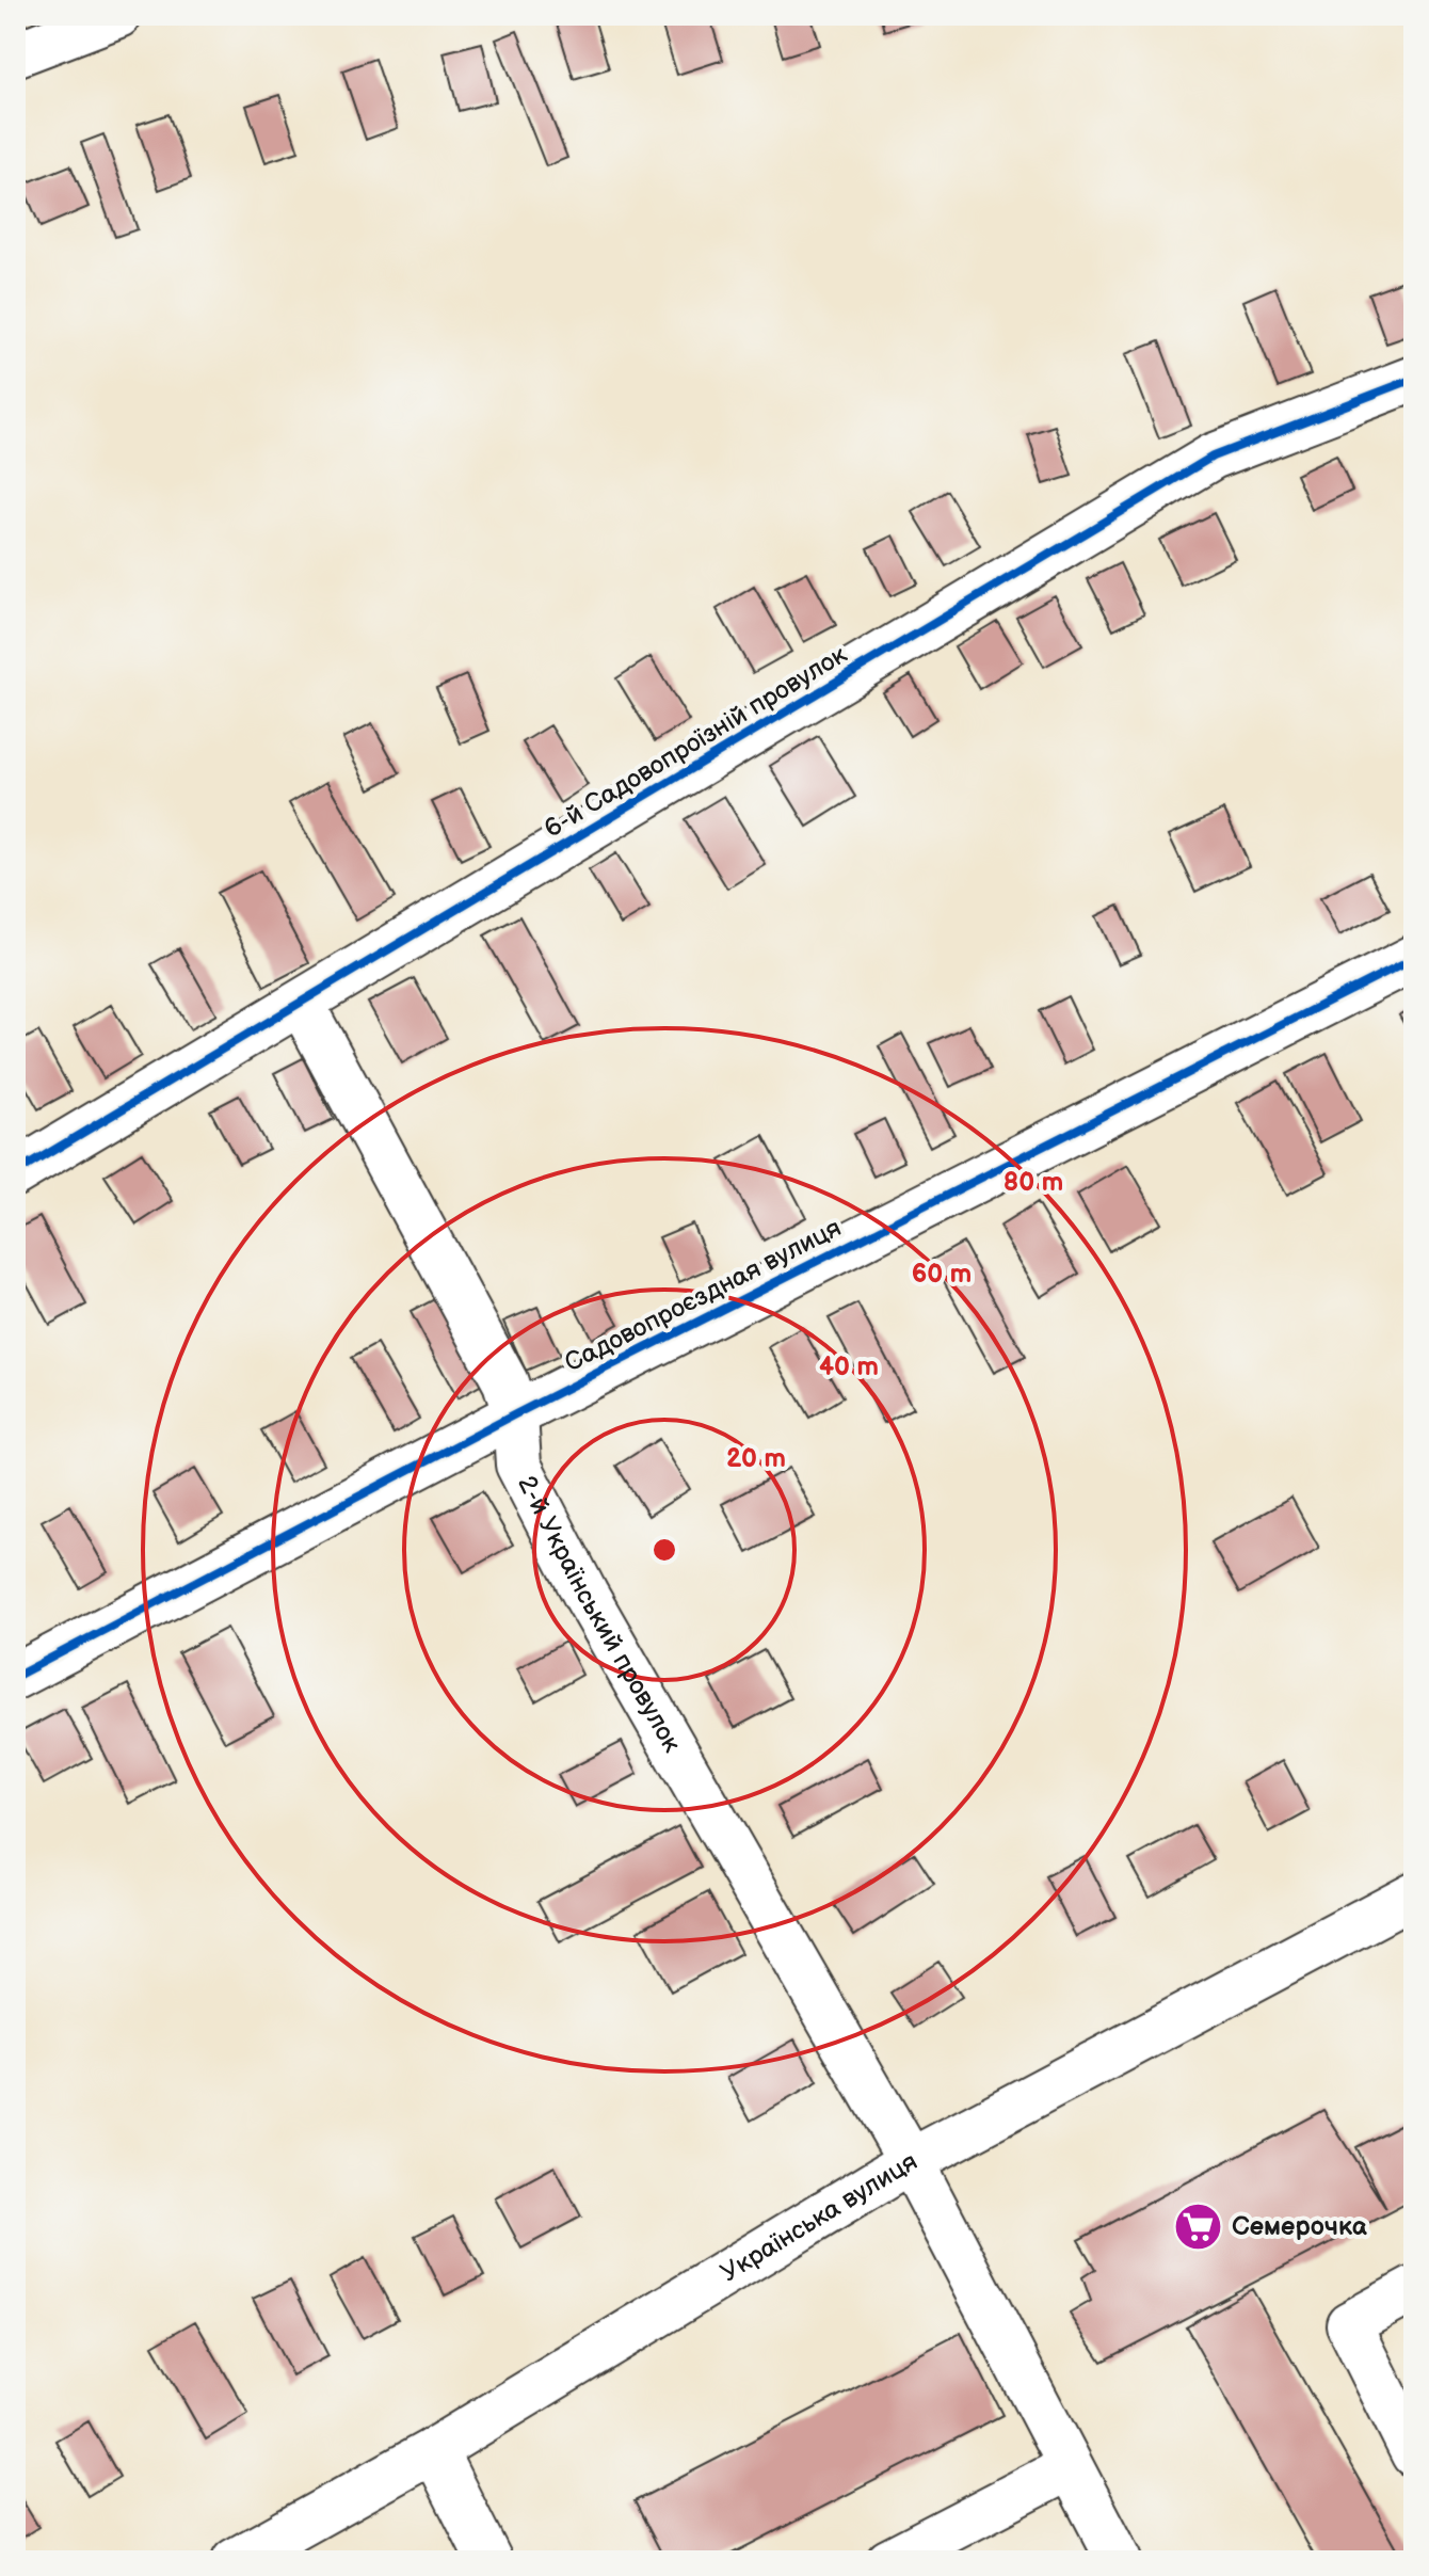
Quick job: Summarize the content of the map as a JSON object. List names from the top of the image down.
{
  "streets": {
    "street": [
      "6-й Садовопроїзній провулок",
      "Садовопроєздная вулиця",
      "2-й Український провулок",
      "Українська вулиця"
    ]
  },
  "crossings": [
    ["6-й Садовопроїзній провулок", "2-й Український провулок"],
    ["Садовопроєздная вулиця", "2-й Український провулок"],
    ["2-й Український провулок", "Українська вулиця"]
  ],
  "places": {
    "supermarket": ["Семерочка"]
  },
  "rings": [
    "80 m",
    "60 m",
    "40 m",
    "20 m"
  ]
}
